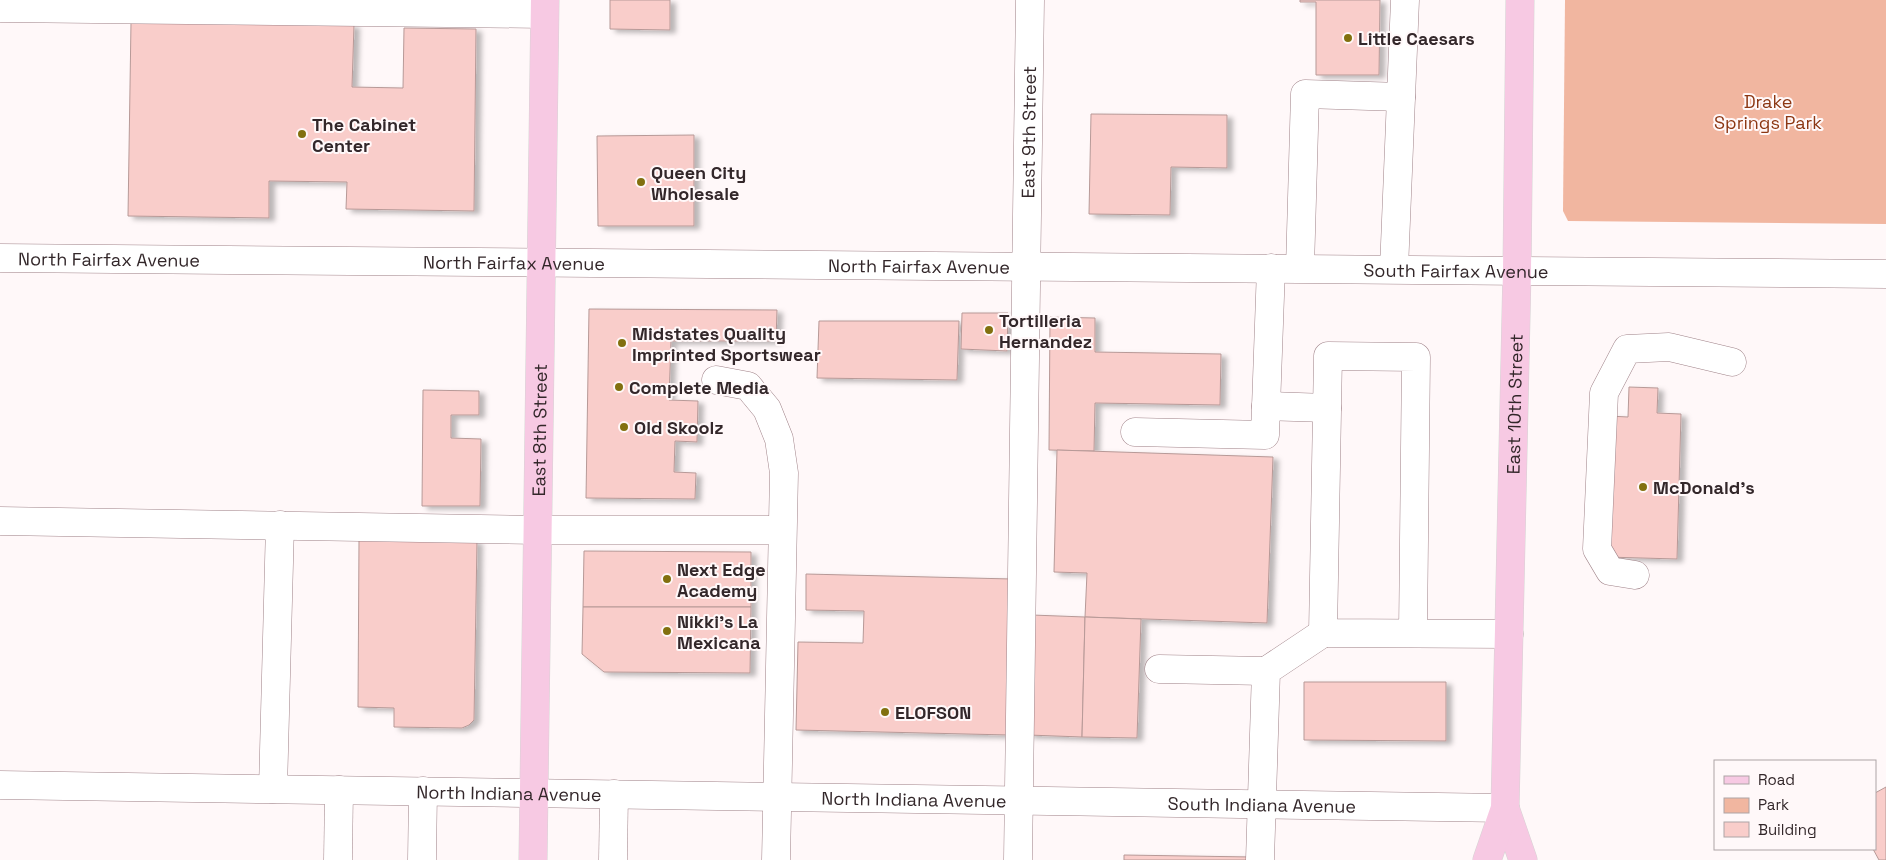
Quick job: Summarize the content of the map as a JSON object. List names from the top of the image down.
{
  "streets": {
    "main road": ["East 10th Street", "East 8th Street"],
    "street": [
      "East 9th Street",
      "North Fairfax Avenue",
      "South Fairfax Avenue",
      "North Indiana Avenue",
      "South Indiana Avenue"
    ]
  },
  "crossings": [
    ["East 9th Street", "North Fairfax Avenue"],
    ["East 9th Street", "South Fairfax Avenue"],
    ["East 9th Street", "North Indiana Avenue"],
    ["East 9th Street", "South Indiana Avenue"],
    ["North Fairfax Avenue", "South Fairfax Avenue"],
    ["North Fairfax Avenue", "East 8th Street"],
    ["South Fairfax Avenue", "East 10th Street"],
    ["East 10th Street", "South Indiana Avenue"],
    ["East 8th Street", "North Indiana Avenue"],
    ["North Indiana Avenue", "South Indiana Avenue"]
  ],
  "parks": ["Drake Springs Park"],
  "places": [
    "Little Caesars",
    "The Cabinet Center",
    "Queen City Wholesale",
    "Tortilleria Hernandez",
    "Midstates Quality Imprinted Sportswear",
    "Complete Media",
    "Old Skoolz",
    "McDonald's",
    "Next Edge Academy",
    "Nikki's La Mexicana",
    "ELOFSON"
  ],
  "legend": ["Road", "Park", "Building"]
}
